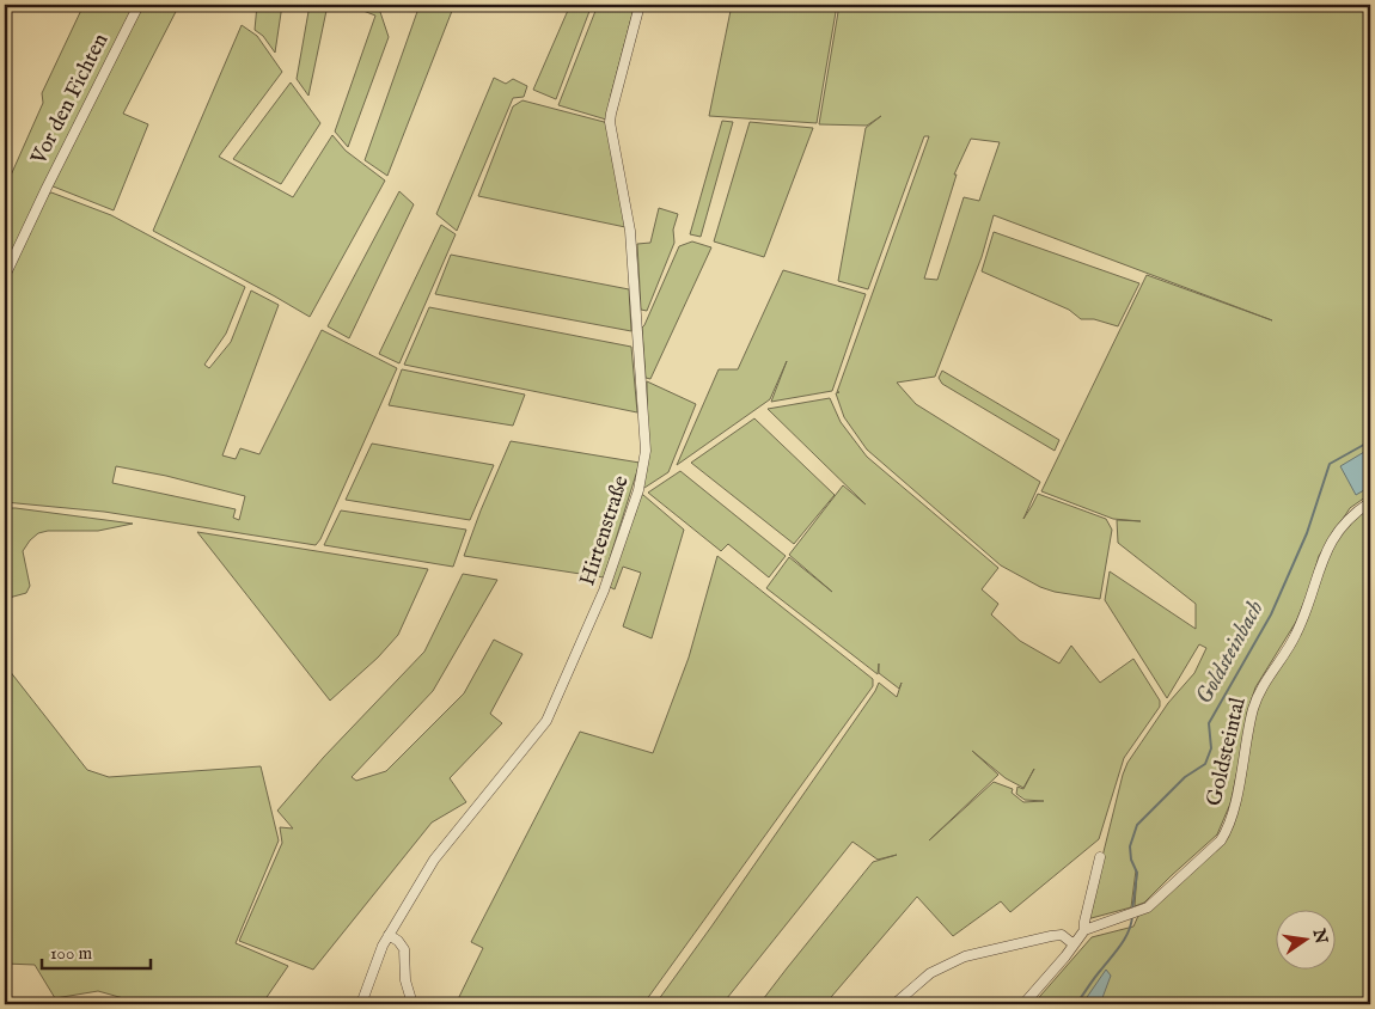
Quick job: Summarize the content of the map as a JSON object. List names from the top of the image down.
{
  "streets": {
    "street": ["Vor den Fichten", "Hirtenstraße", "Goldsteintal"]
  },
  "water": ["Goldsteinbach"],
  "scale_bar": "100 m",
  "north": "right"
}
